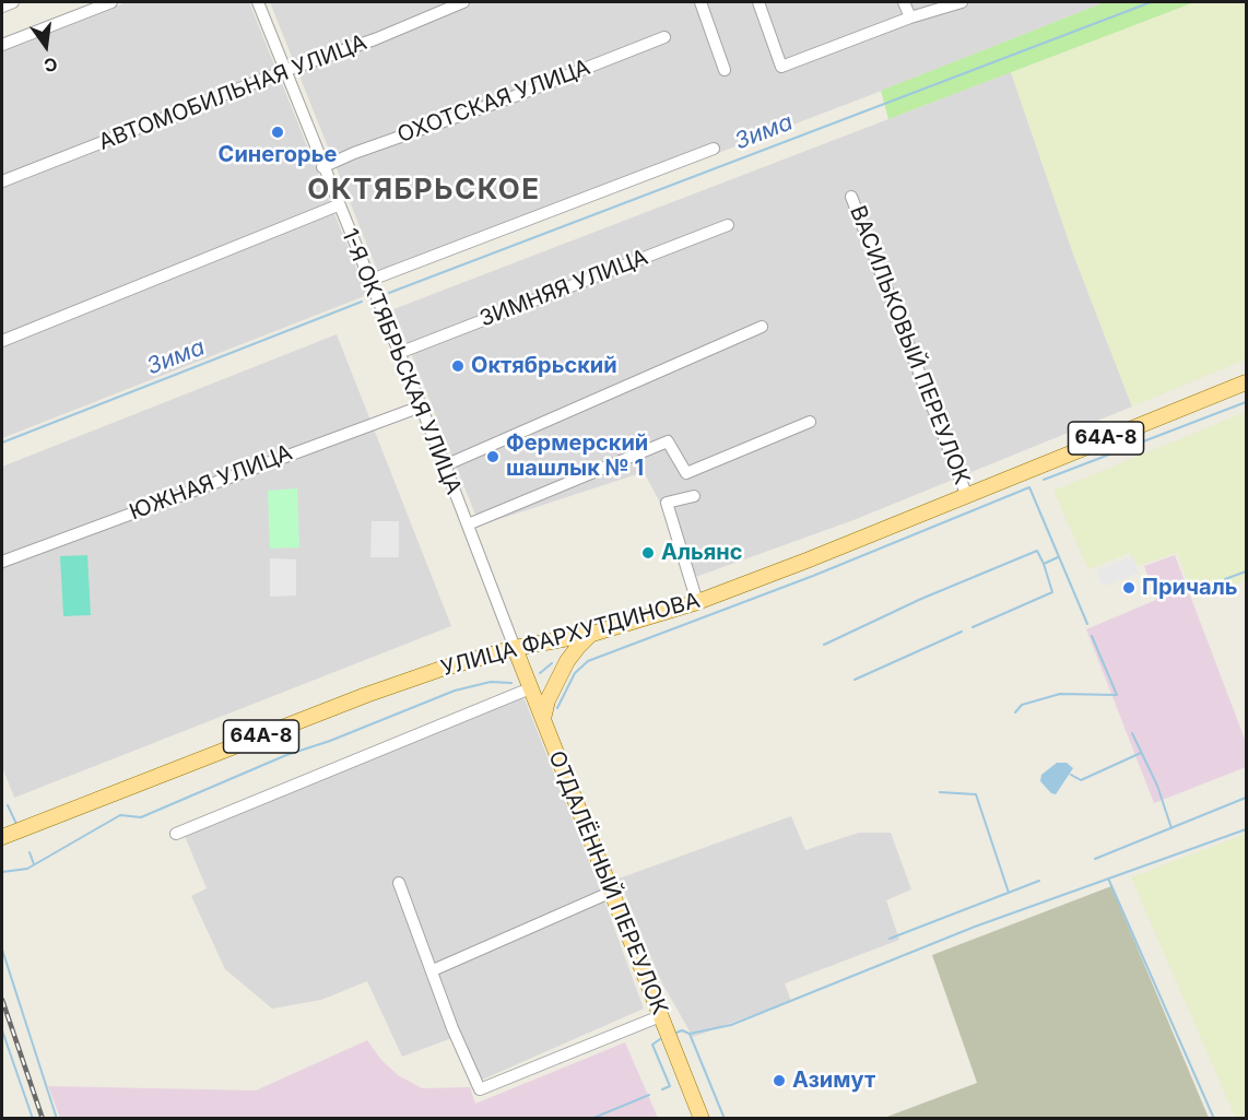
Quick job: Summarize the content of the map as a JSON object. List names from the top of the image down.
{
  "streets": {
    "main road": ["64А-8", "УЛИЦА ФАРХУТДИНОВА", "ОТДАЛЁННЫЙ ПЕРЕУЛОК"],
    "street": [
      "АВТОМОБИЛЬНАЯ УЛИЦА",
      "ОХОТСКАЯ УЛИЦА",
      "ЗИМНЯЯ УЛИЦА",
      "ВАСИЛЬКОВЫЙ ПЕРЕУЛОК",
      "1-Я ОКТЯБРЬСКАЯ УЛИЦА",
      "ЮЖНАЯ УЛИЦА"
    ]
  },
  "crossings": [
    ["АВТОМОБИЛЬНАЯ УЛИЦА", "1-Я ОКТЯБРЬСКАЯ УЛИЦА"],
    ["ОХОТСКАЯ УЛИЦА", "1-Я ОКТЯБРЬСКАЯ УЛИЦА"],
    ["ЗИМНЯЯ УЛИЦА", "1-Я ОКТЯБРЬСКАЯ УЛИЦА"],
    ["ВАСИЛЬКОВЫЙ ПЕРЕУЛОК", "УЛИЦА ФАРХУТДИНОВА"],
    ["1-Я ОКТЯБРЬСКАЯ УЛИЦА", "ЮЖНАЯ УЛИЦА"],
    ["1-Я ОКТЯБРЬСКАЯ УЛИЦА", "УЛИЦА ФАРХУТДИНОВА"],
    ["1-Я ОКТЯБРЬСКАЯ УЛИЦА", "ОТДАЛЁННЫЙ ПЕРЕУЛОК"],
    ["УЛИЦА ФАРХУТДИНОВА", "ОТДАЛЁННЫЙ ПЕРЕУЛОК"]
  ],
  "districts": ["ОКТЯБРЬСКОЕ"],
  "water": ["Зима"],
  "places": [
    "Синегорье",
    "Октябрьский",
    "Фермерский шашлык № 1",
    "Альянс",
    "Причаль",
    "Азимут"
  ],
  "north": "bottom"
}
